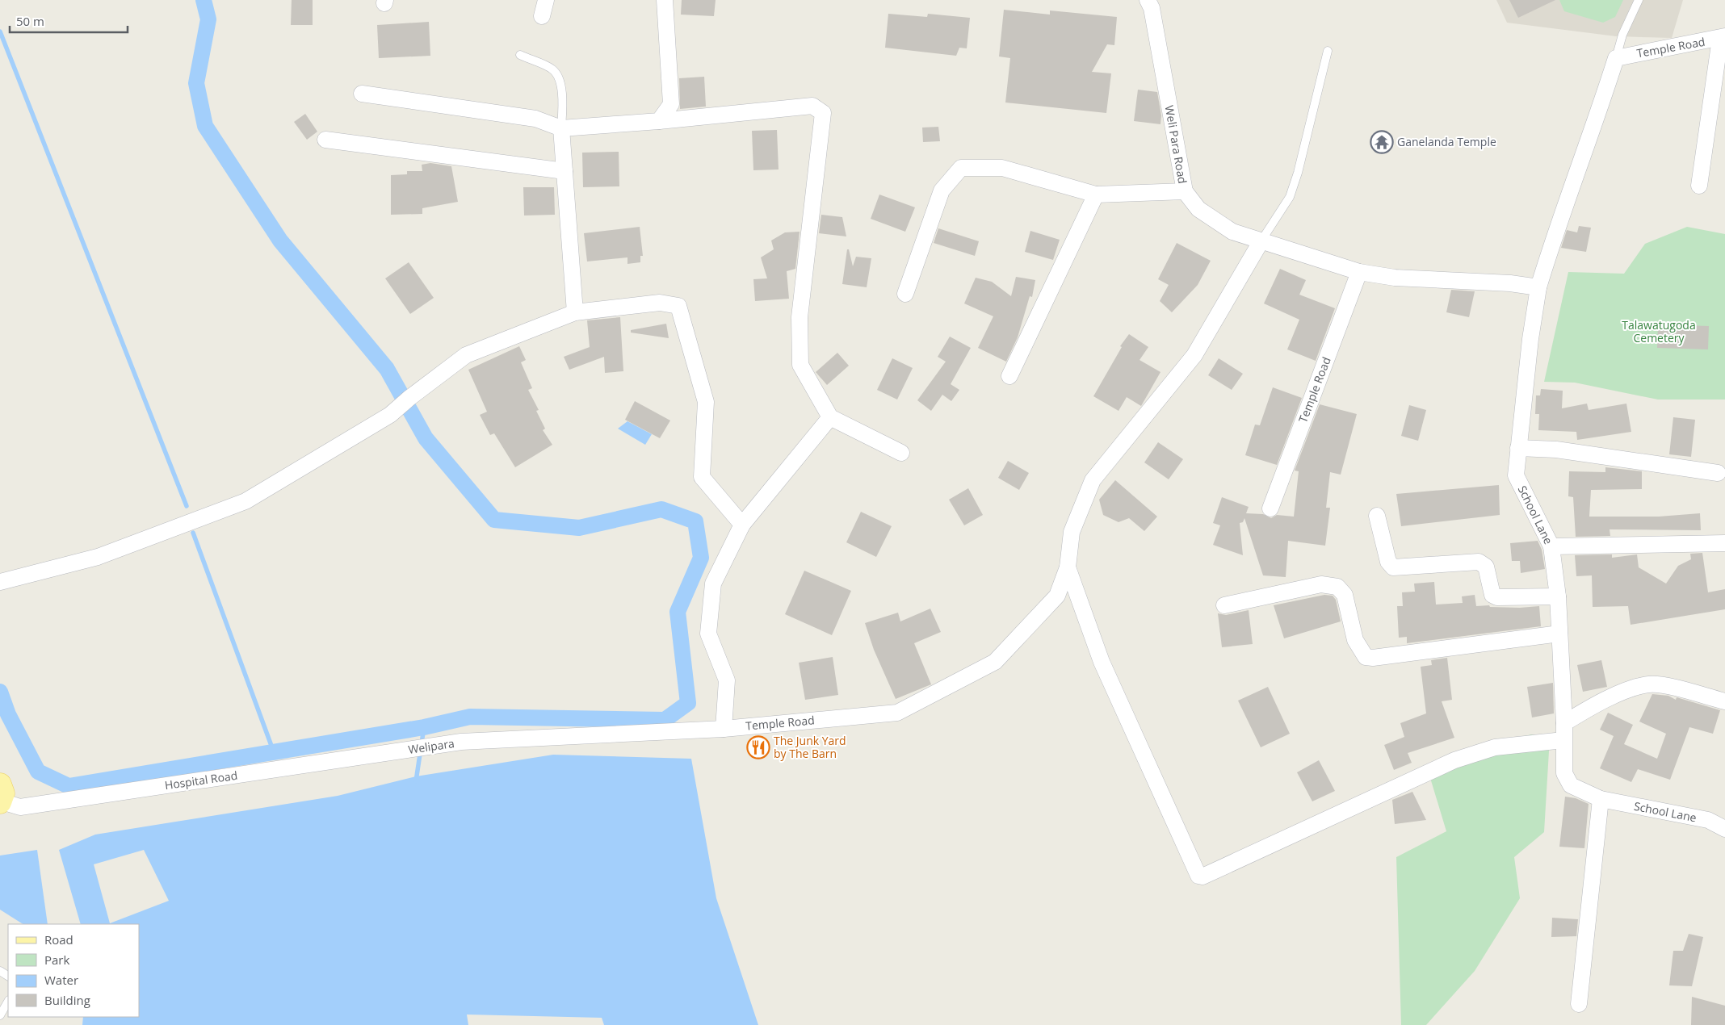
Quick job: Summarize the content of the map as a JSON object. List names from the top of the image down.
{
  "streets": {
    "street": [
      "Temple Road",
      "Weli Para Road",
      "School Lane",
      "Welipara",
      "Hospital Road"
    ]
  },
  "crossings": [
    ["Temple Road", "Weli Para Road"],
    ["Temple Road", "School Lane"],
    ["Temple Road", "Welipara"],
    ["Welipara", "Hospital Road"]
  ],
  "parks": ["Talawatugoda Cemetery"],
  "places": {
    "temple": ["Ganelanda Temple"],
    "restaurant": ["The Junk Yard by The Barn"]
  },
  "legend": [
    "Road",
    "Park",
    "Water",
    "Building"
  ],
  "scale_bar": "50 m"
}
